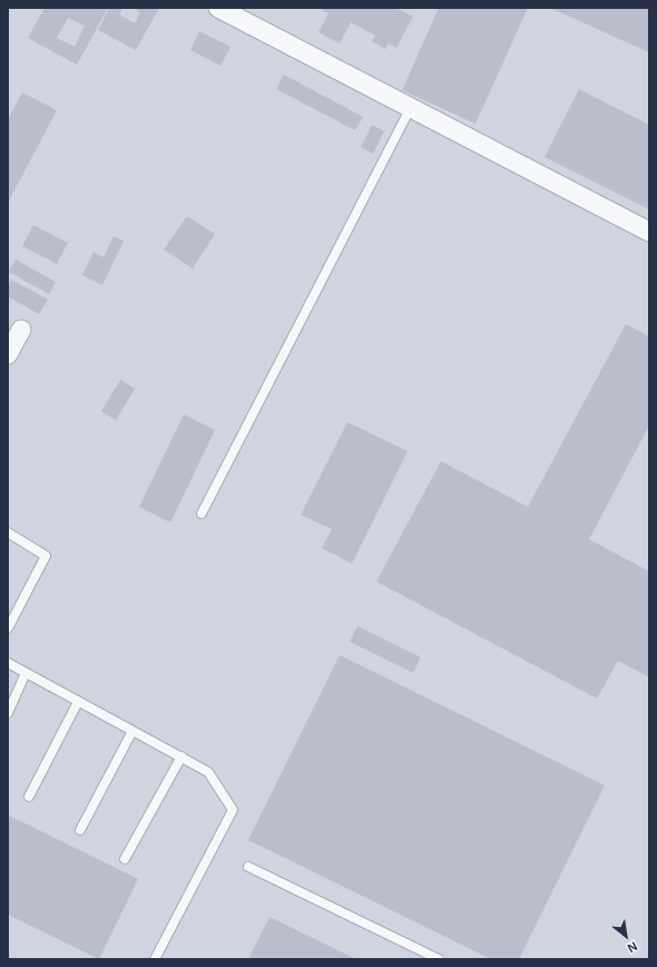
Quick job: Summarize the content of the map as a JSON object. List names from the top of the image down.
{
  "north": "bottom right"
}
